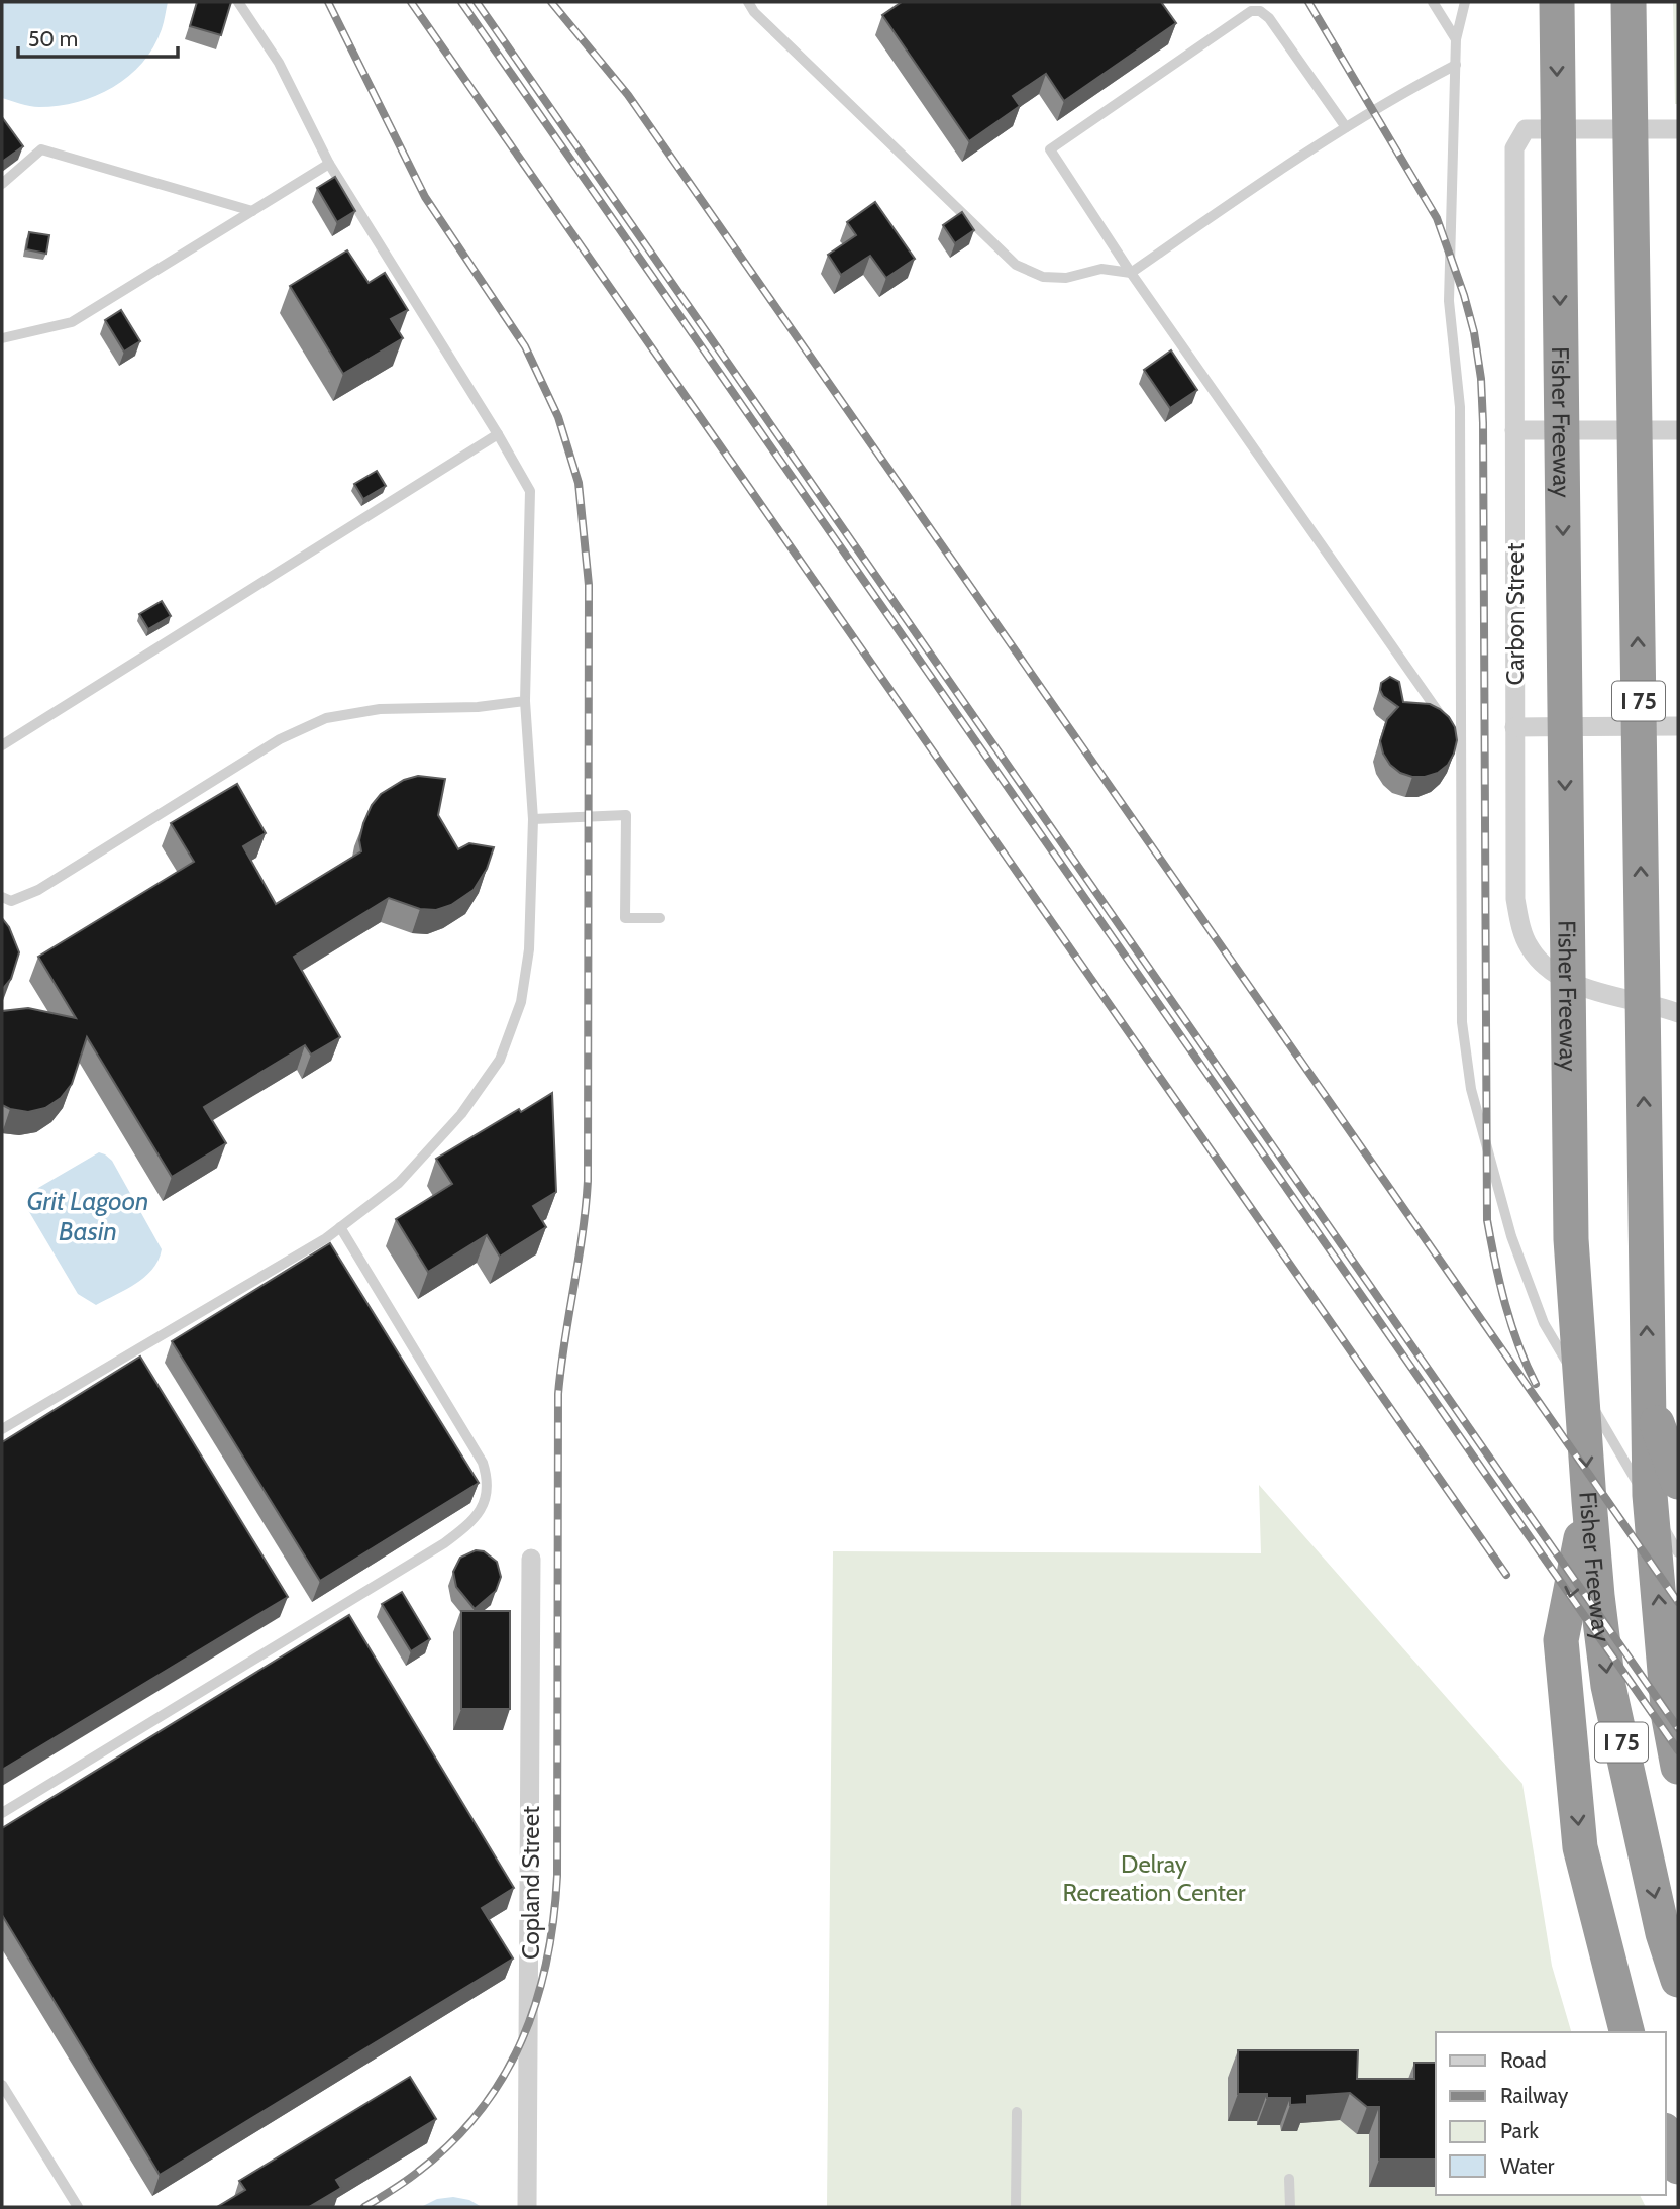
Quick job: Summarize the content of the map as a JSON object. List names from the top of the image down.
{
  "streets": {
    "highway": ["Fisher Freeway", "I 75"],
    "street": ["Carbon Street", "Copland Street"]
  },
  "water": ["Grit Lagoon Basin"],
  "parks": ["Delray Recreation Center"],
  "legend": [
    "Road",
    "Railway",
    "Park",
    "Water"
  ],
  "scale_bar": "50 m"
}
